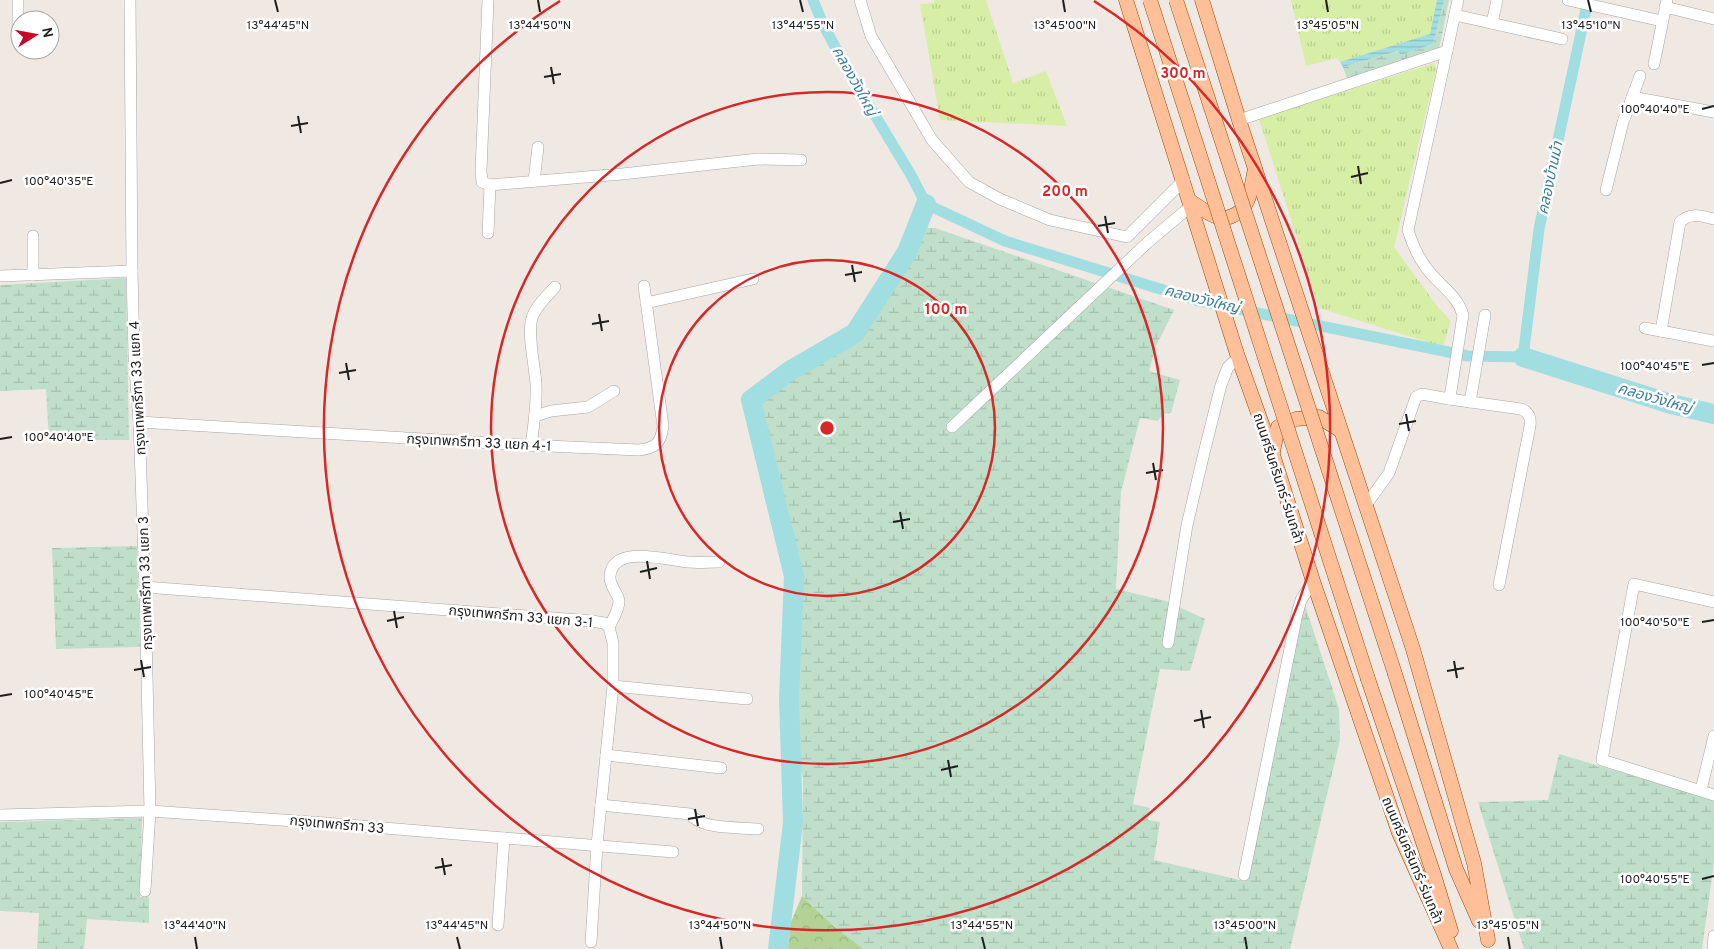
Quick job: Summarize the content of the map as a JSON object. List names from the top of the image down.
{
  "streets": {
    "main road": ["ถนนศรีนครินทร์-ร่มเกล้า"],
    "street": [
      "กรุงเทพกรีฑา 33 แยก 4",
      "กรุงเทพกรีฑา 33 แยก 4-1",
      "กรุงเทพกรีฑา 33 แยก 3",
      "กรุงเทพกรีฑา 33 แยก 3-1",
      "กรุงเทพกรีฑา 33"
    ]
  },
  "crossings": [
    ["กรุงเทพกรีฑา 33 แยก 4", "กรุงเทพกรีฑา 33 แยก 4-1"],
    ["กรุงเทพกรีฑา 33 แยก 4", "กรุงเทพกรีฑา 33 แยก 3"],
    ["กรุงเทพกรีฑา 33 แยก 3", "กรุงเทพกรีฑา 33 แยก 3-1"],
    ["กรุงเทพกรีฑา 33 แยก 3", "กรุงเทพกรีฑา 33"],
    ["กรุงเทพกรีฑา 33 แยก 3-1", "กรุงเทพกรีฑา 33"]
  ],
  "water": ["คลองวังใหญ่", "คลองบ้านม้า"],
  "north": "right",
  "coordinates": [
    "13°44'45\"N",
    "13°44'50\"N",
    "13°44'55\"N",
    "13°45'00\"N",
    "13°45'05\"N",
    "13°45'10\"N",
    "100°40'40\"E",
    "100°40'35\"E",
    "100°40'45\"E",
    "100°40'50\"E",
    "100°40'55\"E",
    "13°44'40\"N"
  ],
  "rings": ["300 m", "200 m", "100 m"]
}
